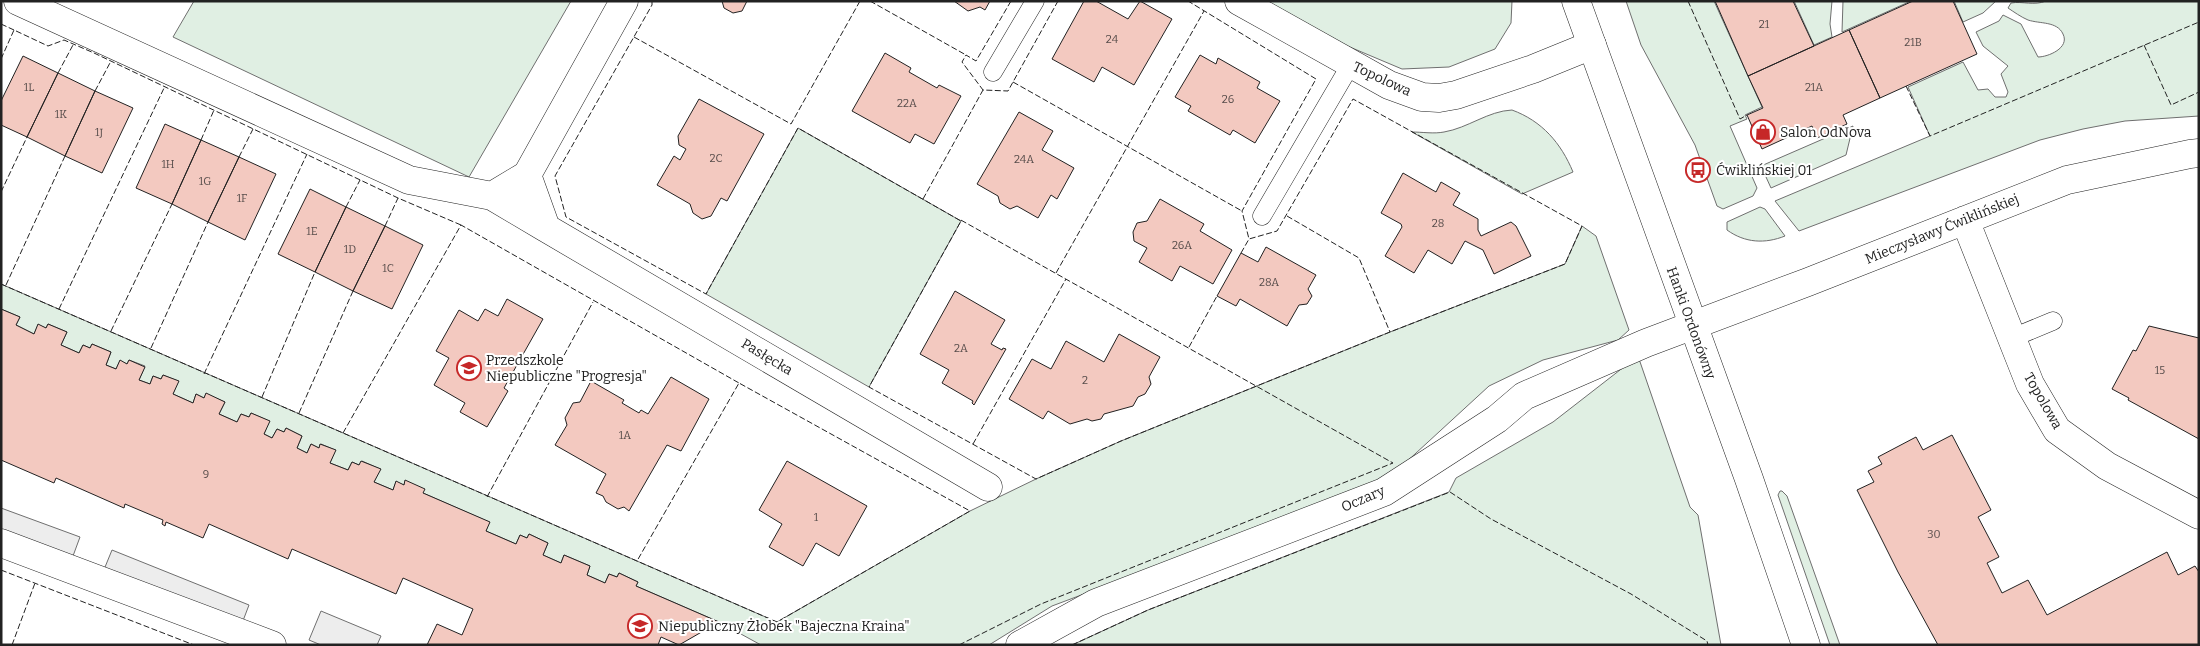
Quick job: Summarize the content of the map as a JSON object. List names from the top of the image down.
{
  "streets": {
    "street": [
      "Topolowa",
      "Mieczysławy Ćwiklińskiej",
      "Hanki Ordonówny",
      "Pasłęcka",
      "Oczary"
    ]
  },
  "crossings": [
    ["Topolowa", "Mieczysławy Ćwiklińskiej"],
    ["Topolowa", "Hanki Ordonówny"],
    ["Mieczysławy Ćwiklińskiej", "Hanki Ordonówny"],
    ["Mieczysławy Ćwiklińskiej", "Oczary"],
    ["Hanki Ordonówny", "Oczary"]
  ],
  "places": {
    "shop": ["Salon OdNova"],
    "bus stop": ["Ćwiklińskiej 01"],
    "school or university": ["Przedszkole Niepubliczne \"Progresja\"", "Niepubliczny Żłobek \"Bajeczna Kraina\""]
  },
  "house_numbers": [
    "21",
    "24",
    "21B",
    "1L",
    "21A",
    "26",
    "22A",
    "1K",
    "1J",
    "2C",
    "24A",
    "1H",
    "1G",
    "1F",
    "28",
    "1E",
    "26A",
    "1D",
    "1C",
    "28A",
    "2A",
    "15",
    "2",
    "1A",
    "9",
    "1",
    "30"
  ]
}
